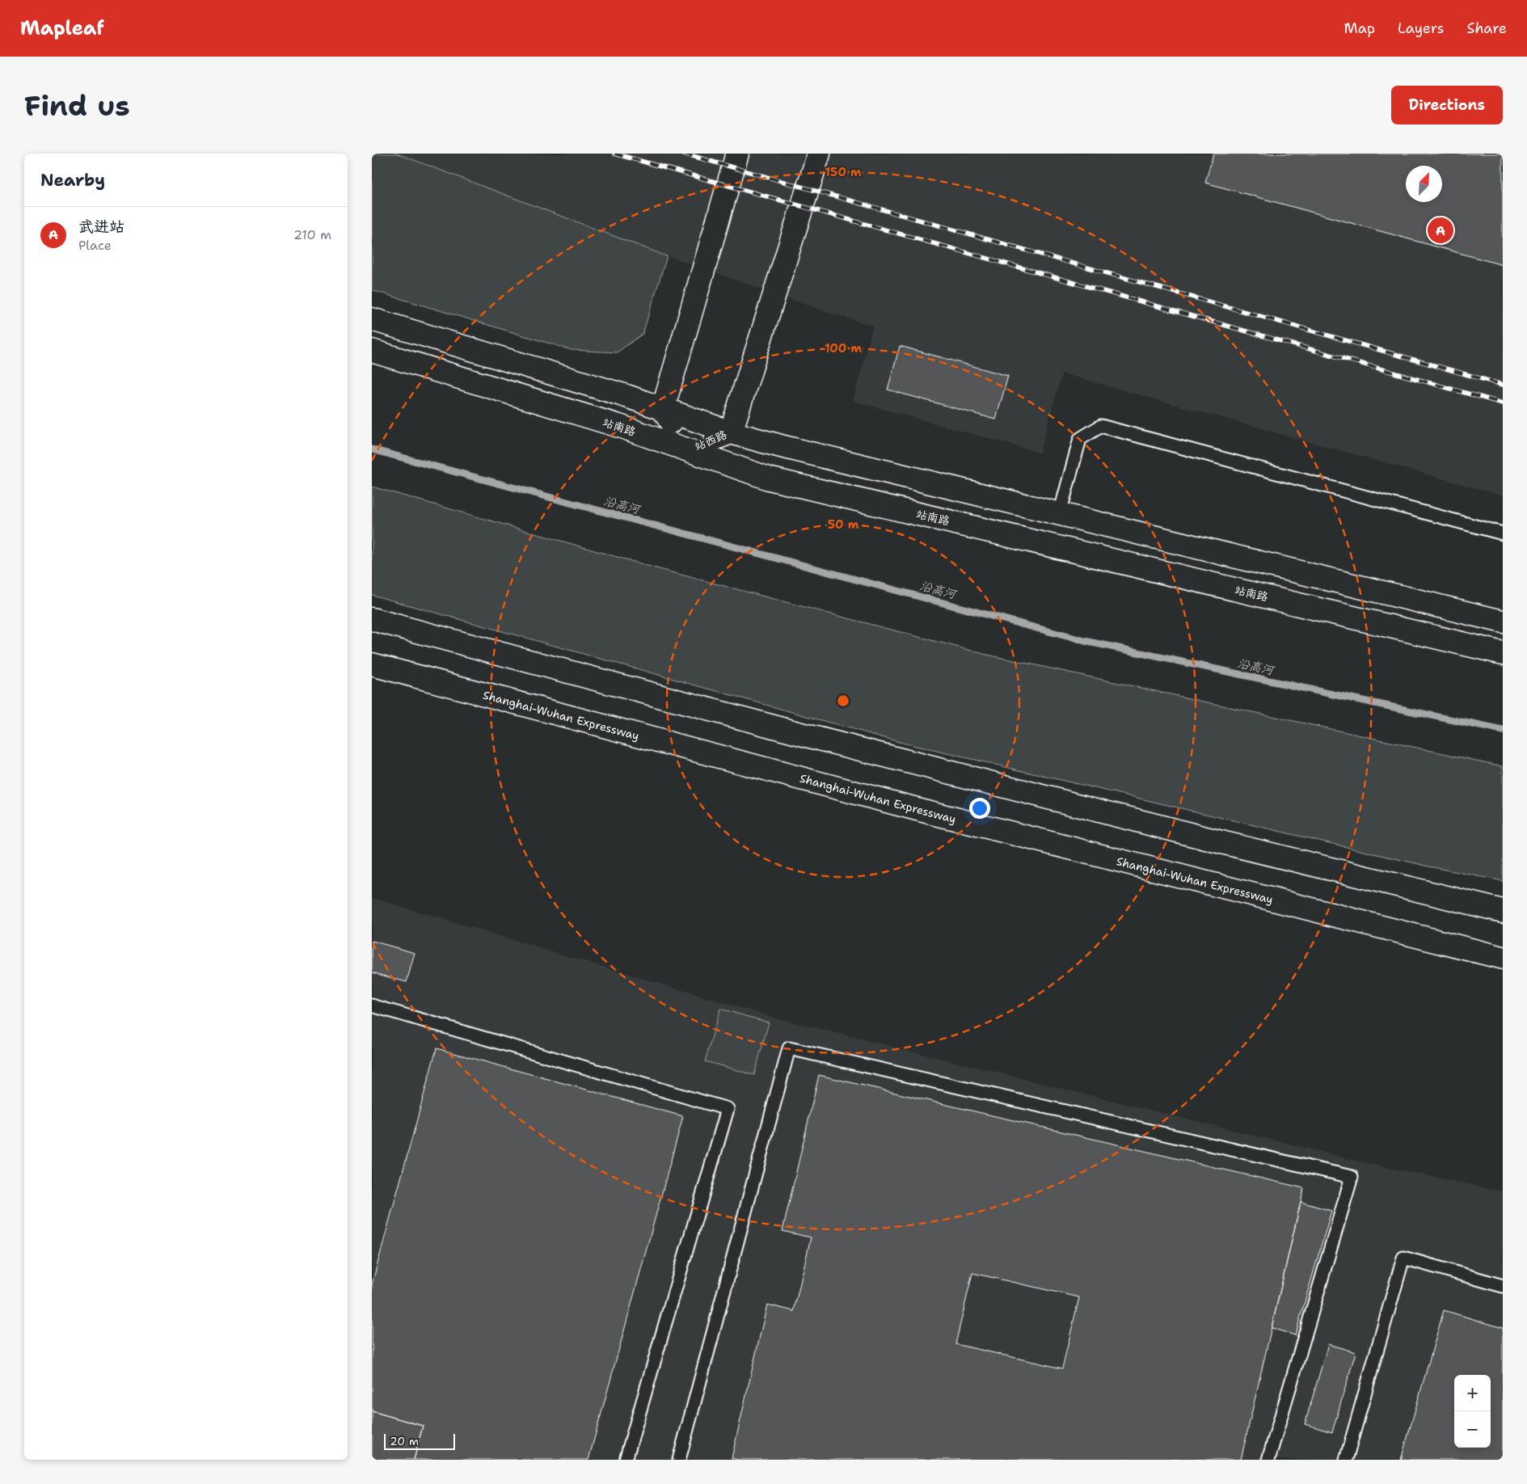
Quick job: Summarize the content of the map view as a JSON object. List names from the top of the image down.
{
  "streets": {
    "main road": ["站南路", "站西路", "Shanghai-Wuhan Expressway"]
  },
  "crossings": [
    ["站南路", "站西路"]
  ],
  "water": ["沿高河"],
  "scale_bar": "20 m",
  "north": "top right",
  "page": {
    "header": "Mapleaf",
    "nav": ["Map", "Layers", "Share"],
    "buttons": "Directions",
    "title": "Find us",
    "heading": "Nearby",
    "list": [
      {
        "mark": "A",
        "name": "武进站",
        "note": "Place",
        "value": "210 m"
      }
    ],
    "pins": "A",
    "map_buttons": ["+", "−"],
    "scale": "20 m"
  },
  "rings": ["150 m", "100 m", "50 m"]
}
